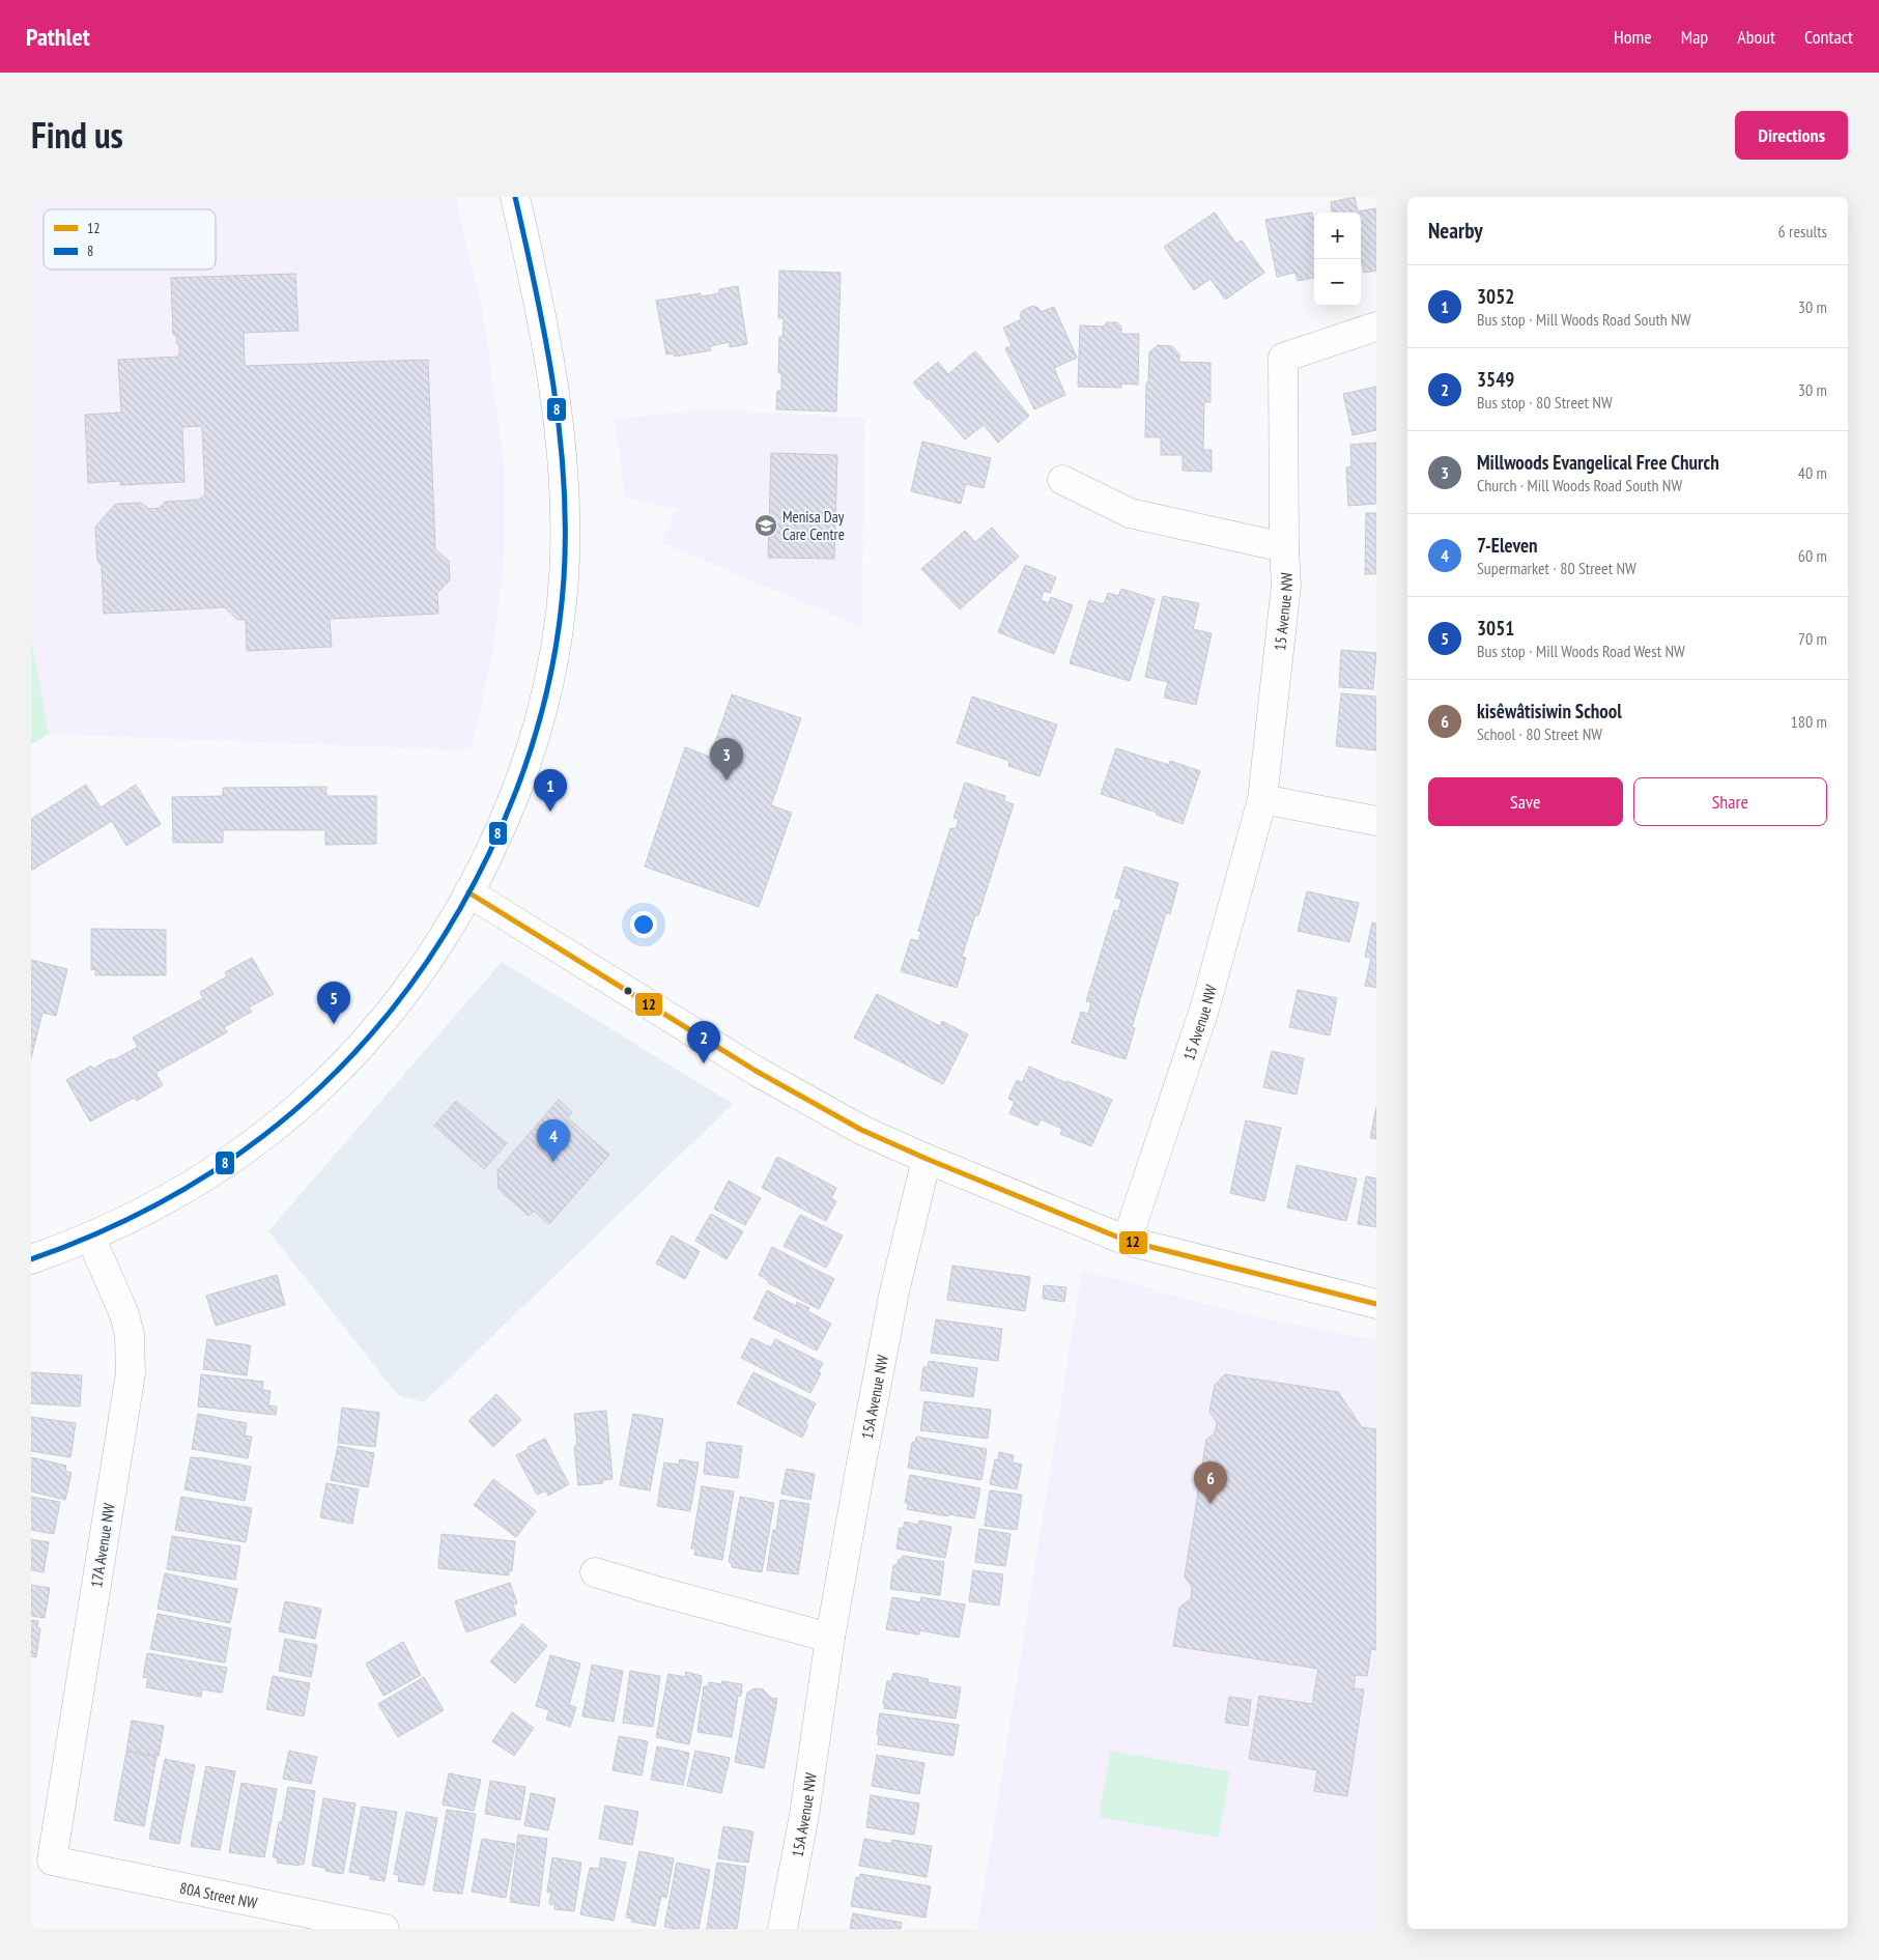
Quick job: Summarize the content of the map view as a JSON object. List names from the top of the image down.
{
  "streets": {
    "street": [
      "15 Avenue NW",
      "15A Avenue NW",
      "17A Avenue NW",
      "80A Street NW"
    ]
  },
  "crossings": [
    ["17A Avenue NW", "80A Street NW"]
  ],
  "places": {
    "school or university": ["Menisa Day Care Centre"]
  },
  "lines": ["transit line 8", "transit line 12"],
  "legend": ["12", "8"],
  "page": {
    "header": "Pathlet",
    "nav": [
      "Home",
      "Map",
      "About",
      "Contact"
    ],
    "title": "Find us",
    "buttons": [
      "Directions",
      ["Save", "Share"]
    ],
    "heading": ["Nearby", "6 results"],
    "map_buttons": ["+", "−"],
    "list": [
      {
        "mark": "1",
        "name": "3052",
        "note": "Bus stop · Mill Woods Road South NW",
        "value": "30 m"
      },
      {
        "mark": "2",
        "name": "3549",
        "note": "Bus stop · 80 Street NW",
        "value": "30 m"
      },
      {
        "mark": "3",
        "name": "Millwoods Evangelical Free Church",
        "note": "Church · Mill Woods Road South NW",
        "value": "40 m"
      },
      {
        "mark": "4",
        "name": "7-Eleven",
        "note": "Supermarket · 80 Street NW",
        "value": "60 m"
      },
      {
        "mark": "5",
        "name": "3051",
        "note": "Bus stop · Mill Woods Road West NW",
        "value": "70 m"
      },
      {
        "mark": "6",
        "name": "kisêwâtisiwin School",
        "note": "School · 80 Street NW",
        "value": "180 m"
      }
    ],
    "pins": [
      "3",
      "1",
      "5",
      "2",
      "4",
      "6"
    ]
  }
}
